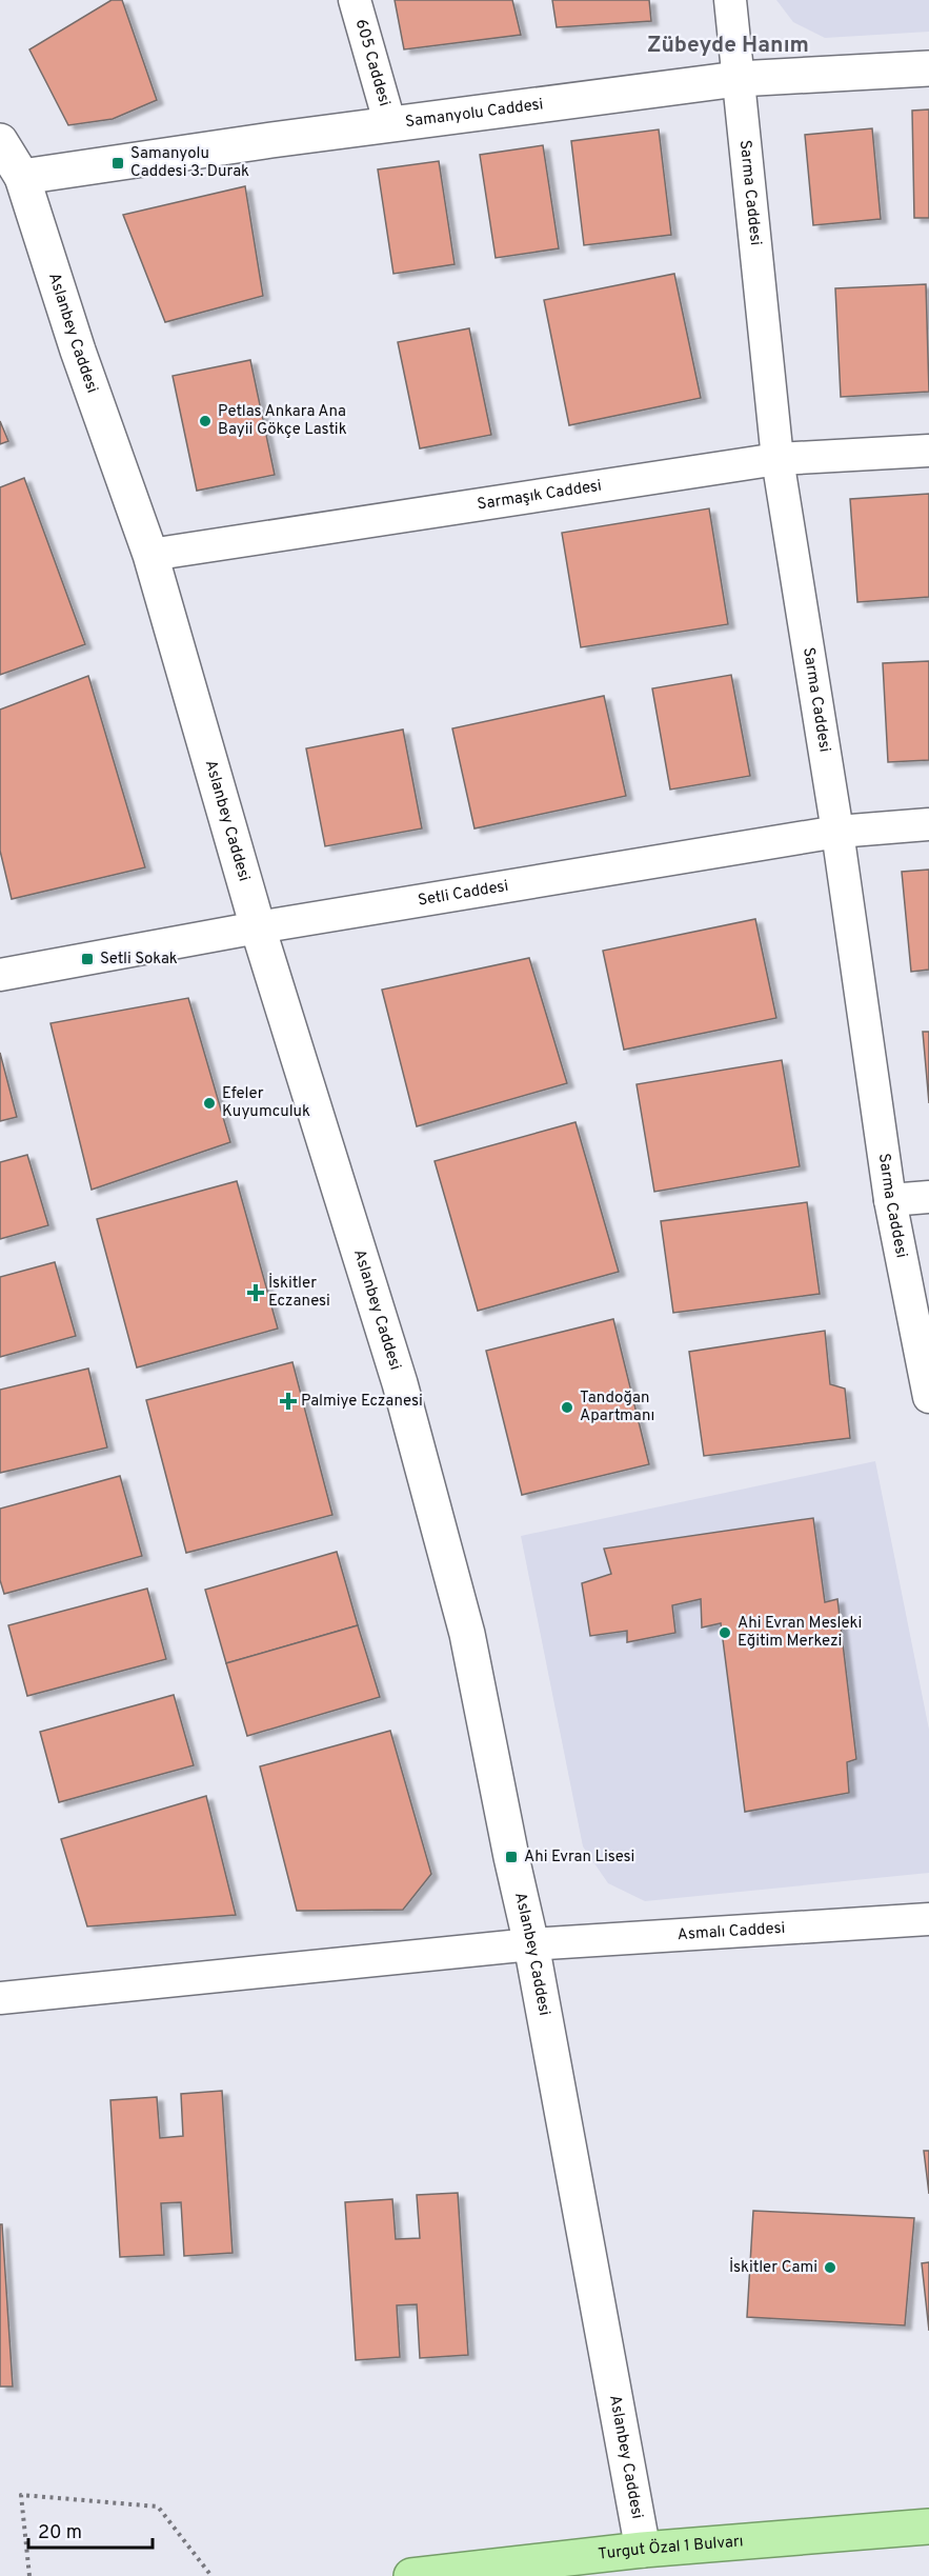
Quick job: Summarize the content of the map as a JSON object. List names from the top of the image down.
{
  "streets": {
    "highway": ["Turgut Özal 1 Bulvarı"],
    "street": [
      "605 Caddesi",
      "Samanyolu Caddesi",
      "Sarma Caddesi",
      "Aslanbey Caddesi",
      "Sarmaşık Caddesi",
      "Setli Caddesi",
      "Asmalı Caddesi"
    ]
  },
  "crossings": [
    ["605 Caddesi", "Samanyolu Caddesi"],
    ["Samanyolu Caddesi", "Sarma Caddesi"],
    ["Samanyolu Caddesi", "Aslanbey Caddesi"],
    ["Sarma Caddesi", "Sarmaşık Caddesi"],
    ["Sarma Caddesi", "Setli Caddesi"],
    ["Aslanbey Caddesi", "Sarmaşık Caddesi"],
    ["Aslanbey Caddesi", "Setli Caddesi"],
    ["Aslanbey Caddesi", "Asmalı Caddesi"],
    ["Aslanbey Caddesi", "Turgut Özal 1 Bulvarı"]
  ],
  "districts": ["Zübeyde Hanım"],
  "places": {
    "transit": ["Samanyolu Caddesi 3. Durak", "Setli Sokak", "Ahi Evran Lisesi"],
    "other": [
      "Petlas Ankara Ana Bayii Gökçe Lastik",
      "Efeler Kuyumculuk",
      "Tandoğan Apartmanı",
      "Ahi Evran Mesleki Eğitim Merkezi",
      "İskitler Cami"
    ],
    "health": ["İskitler Eczanesi", "Palmiye Eczanesi"]
  },
  "scale_bar": "20 m"
}
